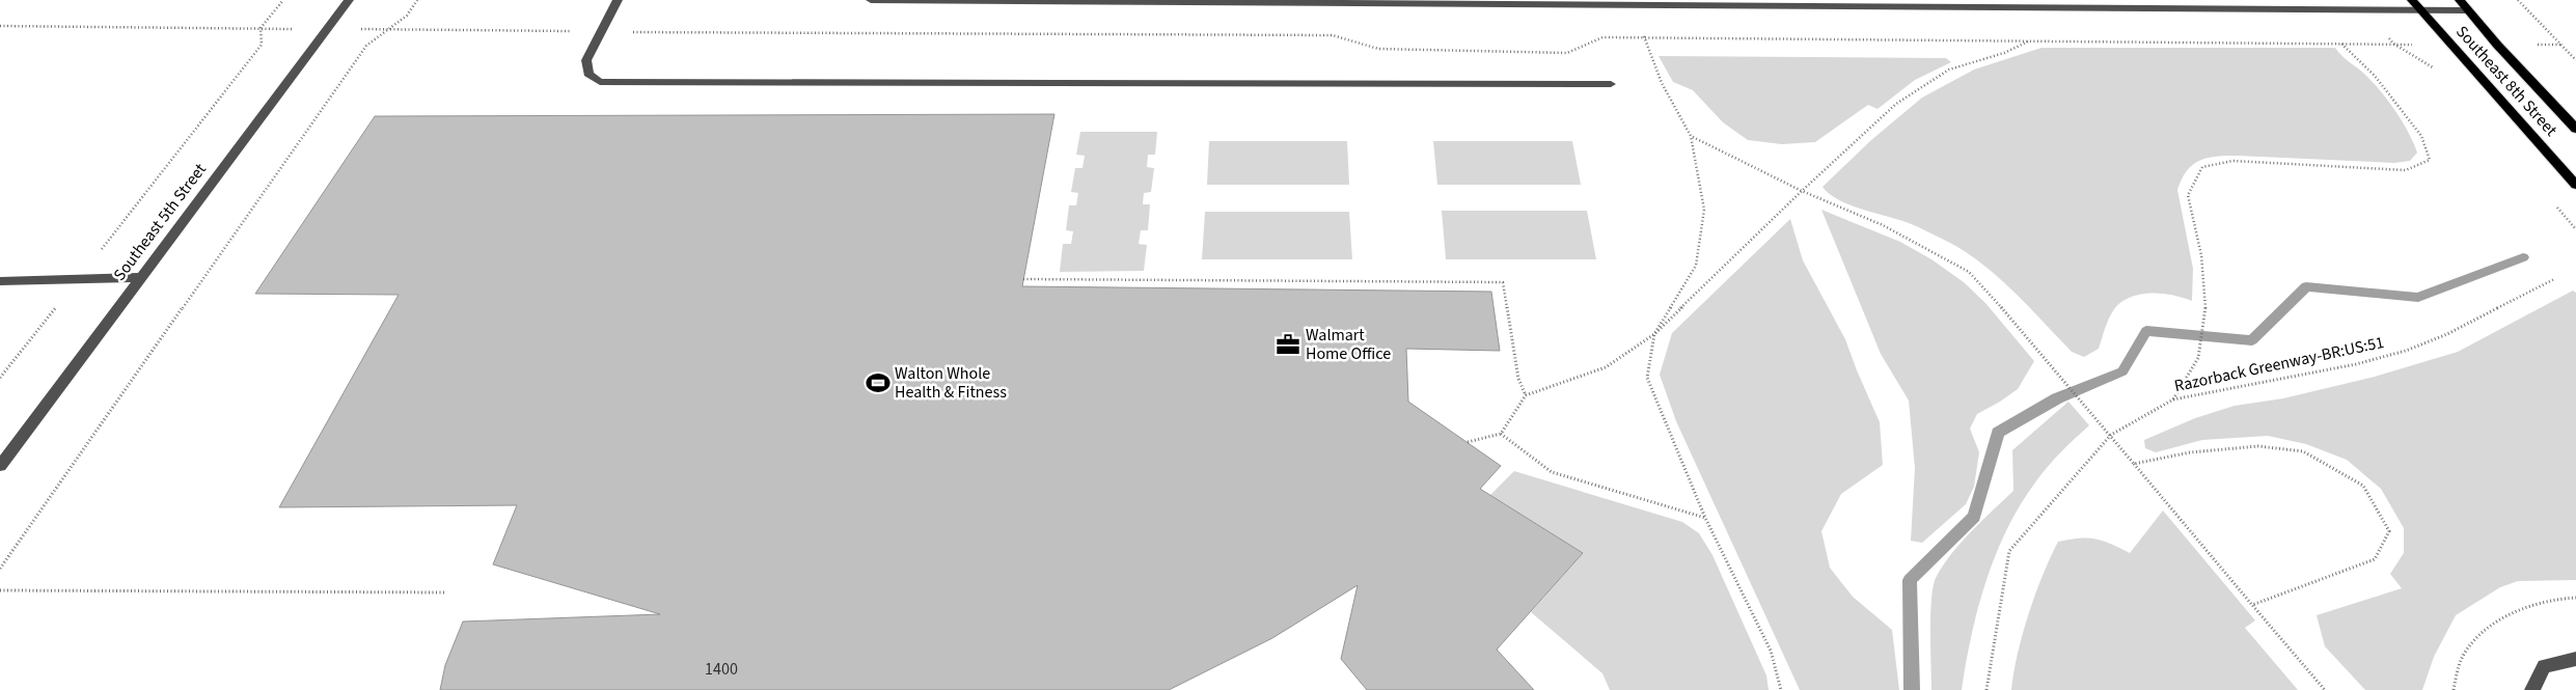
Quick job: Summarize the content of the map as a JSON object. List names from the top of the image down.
{
  "streets": {
    "main road": ["Southeast 8th Street"],
    "street": ["Southeast 5th Street"],
    "path": ["Razorback Greenway-BR:US:51"]
  },
  "places": {
    "office": ["Walmart Home Office"],
    "sports": ["Walton Whole Health & Fitness"]
  },
  "house_numbers": ["1400"]
}
